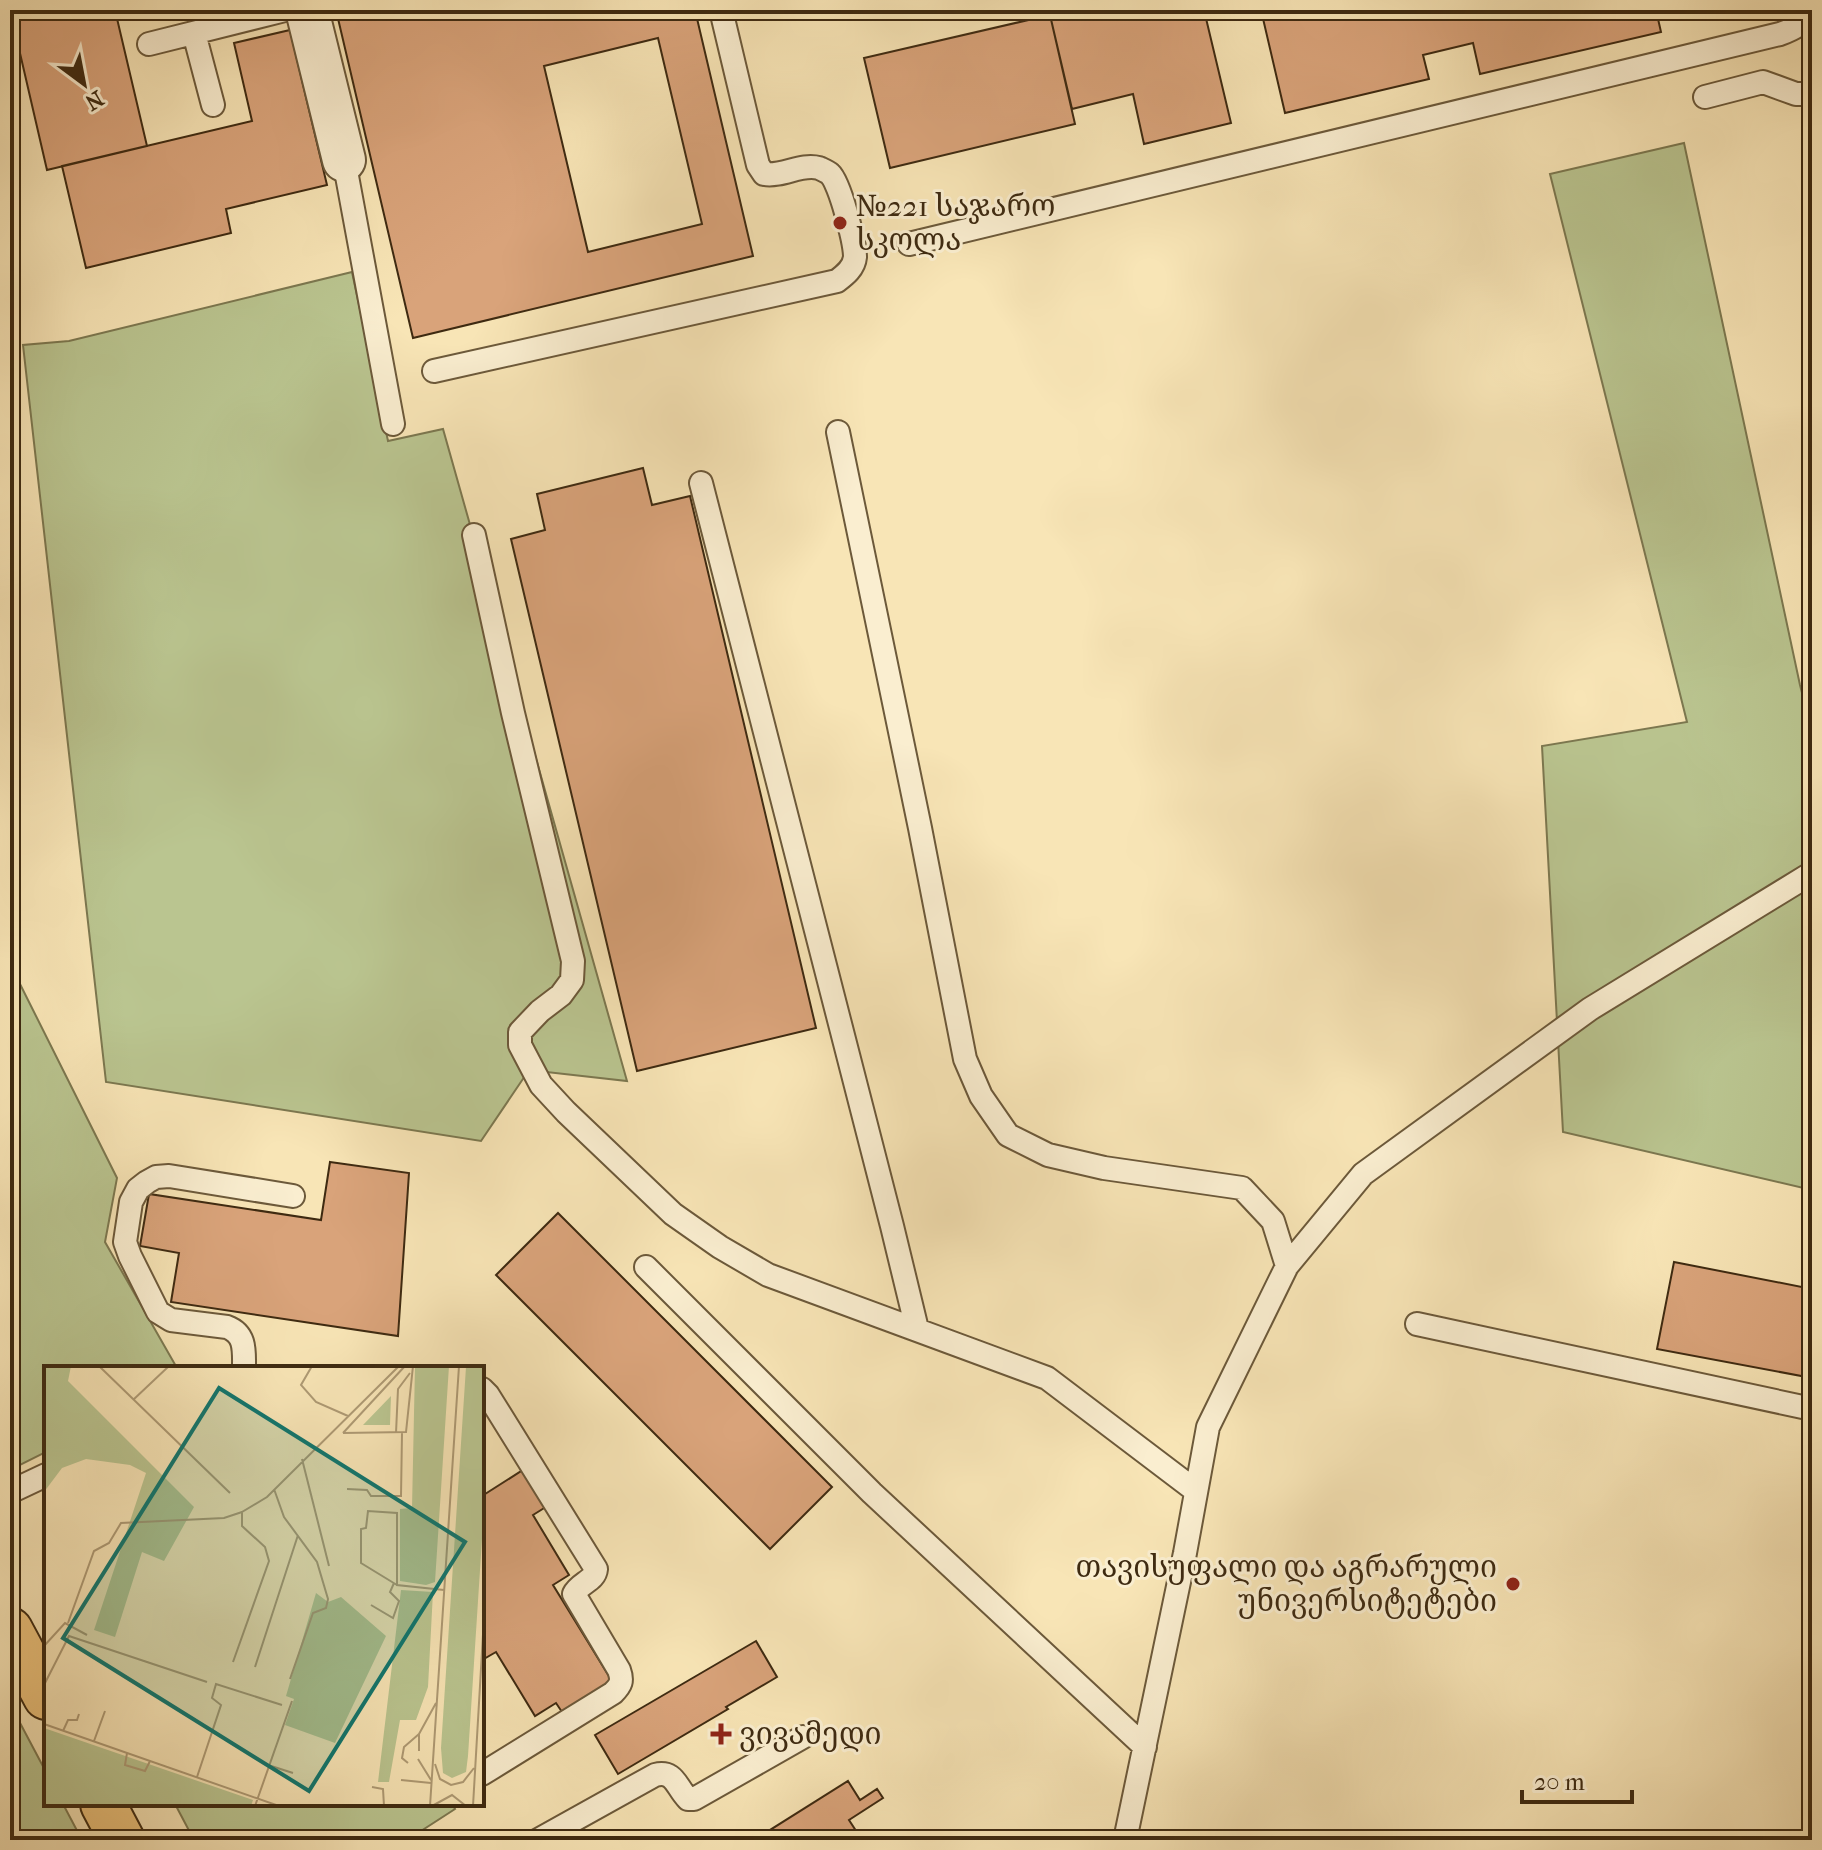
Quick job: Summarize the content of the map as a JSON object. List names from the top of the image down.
{
  "places": {
    "other": ["№221 საჯარო სკოლა", "თავისუფალი და აგრარული უნივერსიტეტები"],
    "health": ["ვივამედი"]
  },
  "scale_bar": "20 m",
  "north": "bottom right"
}
